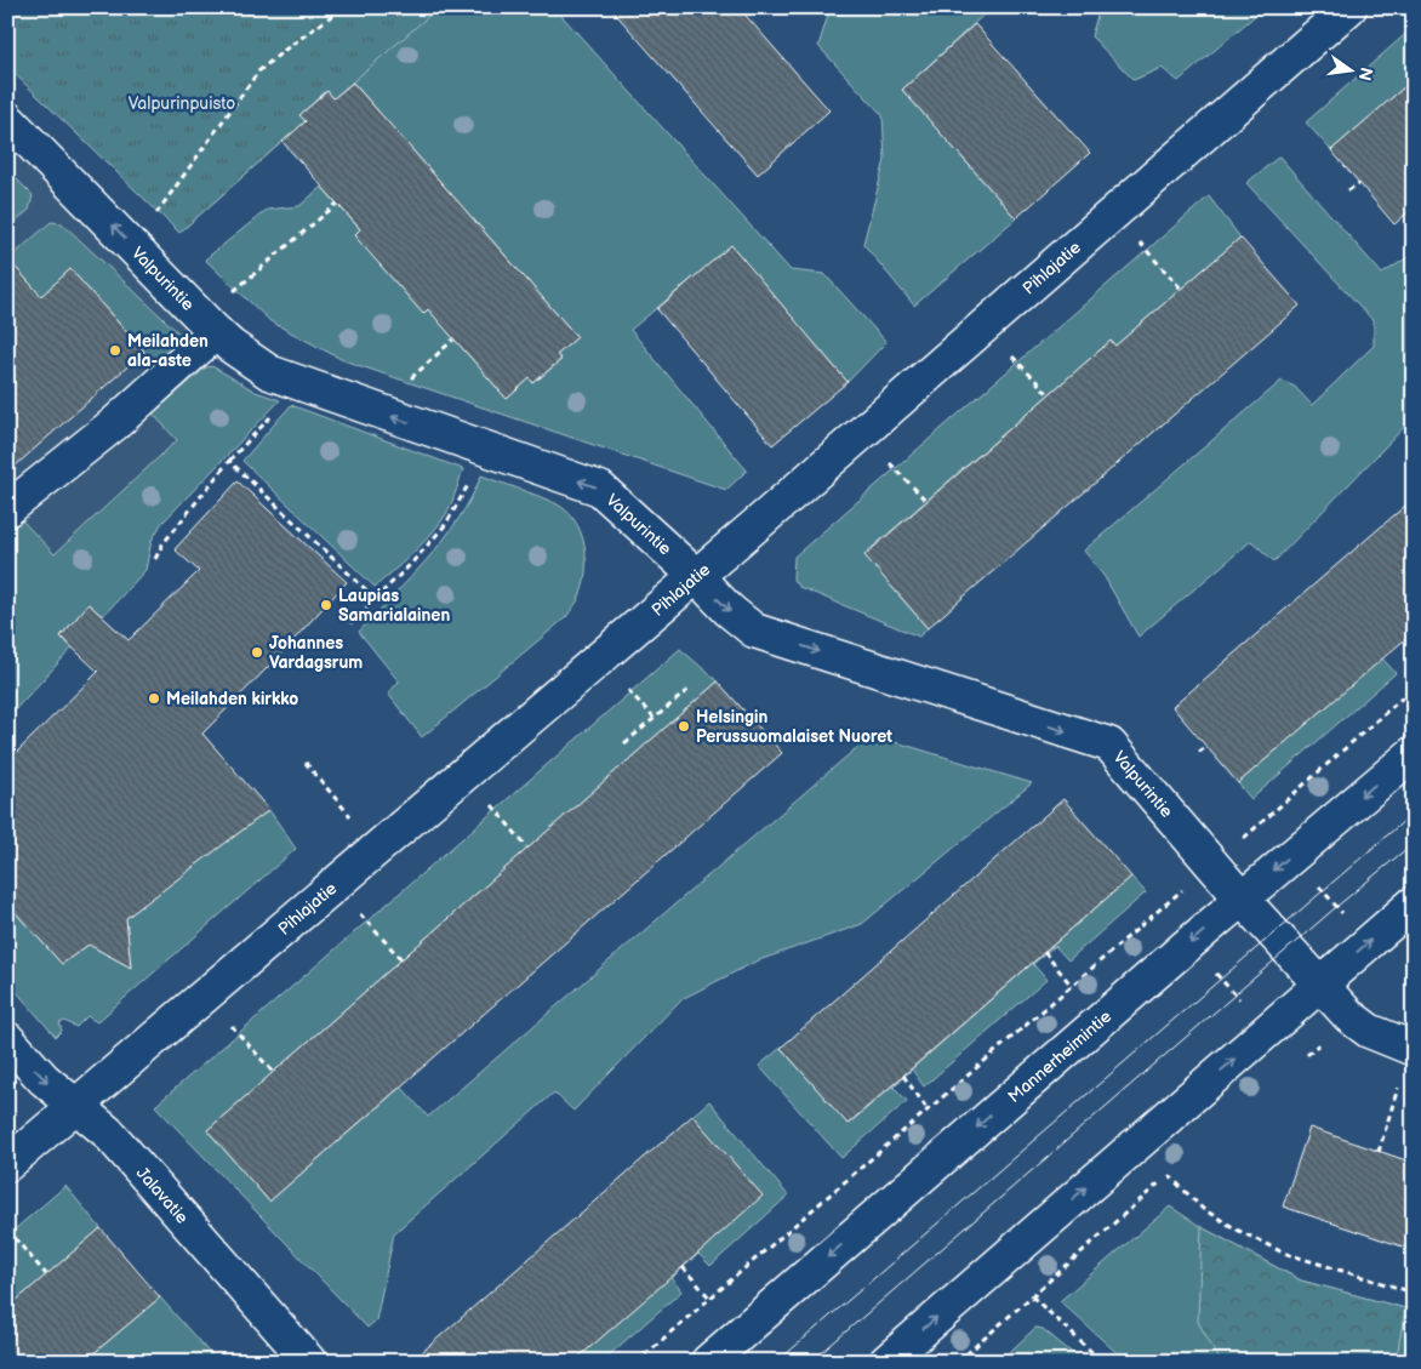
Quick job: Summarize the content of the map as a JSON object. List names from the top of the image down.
{
  "streets": {
    "street": [
      "Pihlajatie",
      "Valpurintie",
      "Mannerheimintie",
      "Jalavatie"
    ]
  },
  "crossings": [
    ["Pihlajatie", "Valpurintie"],
    ["Pihlajatie", "Jalavatie"],
    ["Valpurintie", "Mannerheimintie"]
  ],
  "parks": ["Valpurinpuisto"],
  "places": [
    "Meilahden ala-aste",
    "Laupias Samarialainen",
    "Johannes Vardagsrum",
    "Meilahden kirkko",
    "Helsingin Perussuomalaiset Nuoret"
  ],
  "north": "right"
}
